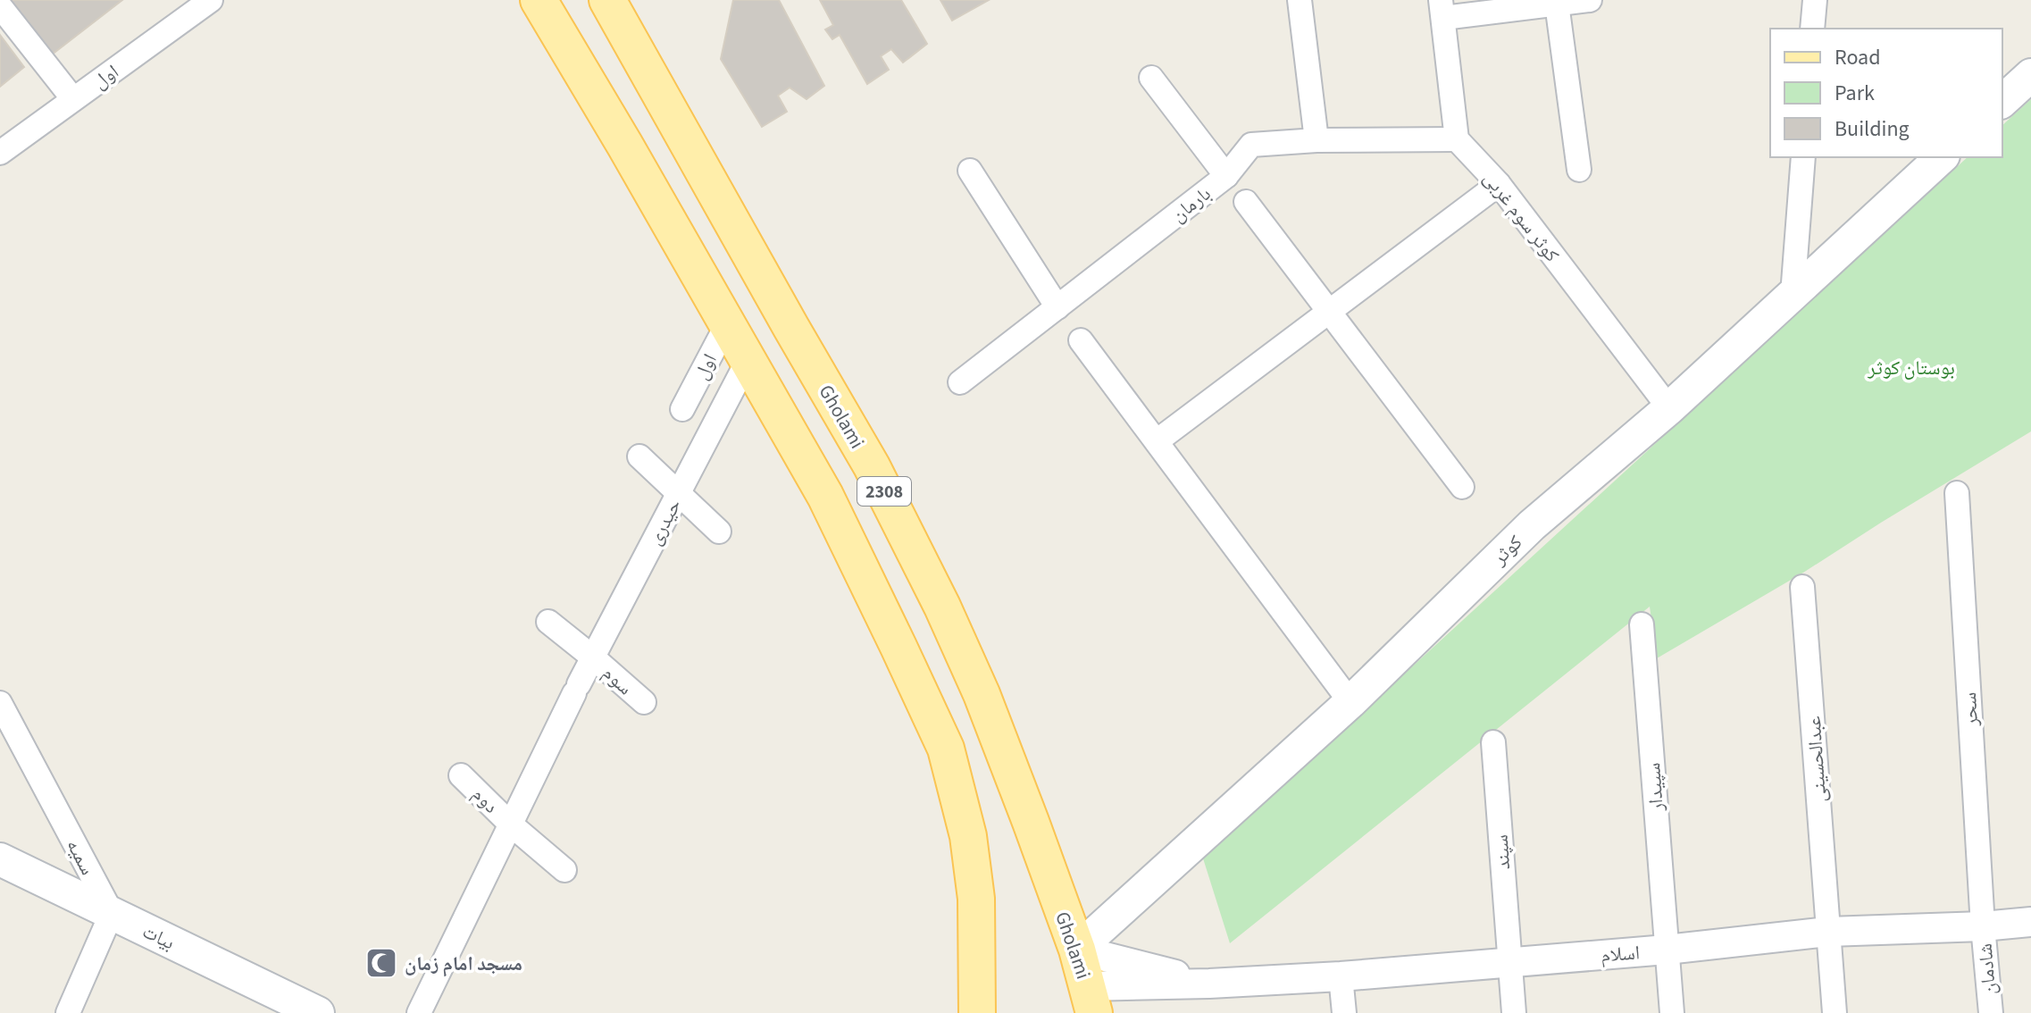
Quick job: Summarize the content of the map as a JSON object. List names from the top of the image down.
{
  "streets": {
    "main road": [
      "Gholami",
      "2308",
      "کوثر",
      "بیات"
    ],
    "street": [
      "اول",
      "بارمان",
      "کوثر سوم غربی",
      "حیدری",
      "سوم",
      "سحر",
      "عبدالحسینی",
      "سپیدار",
      "دوم",
      "سپند",
      "سمیه",
      "اسلام",
      "شادمان"
    ]
  },
  "crossings": [
    ["اول", "2308"],
    ["بارمان", "کوثر سوم غربی"],
    ["کوثر سوم غربی", "کوثر"],
    ["Gholami", "کوثر"],
    ["Gholami", "اسلام"],
    ["2308", "حیدری"],
    ["حیدری", "سوم"],
    ["حیدری", "دوم"],
    ["سحر", "اسلام"],
    ["سحر", "شادمان"],
    ["عبدالحسینی", "اسلام"],
    ["سپیدار", "اسلام"],
    ["سپند", "اسلام"],
    ["سمیه", "بیات"],
    ["اسلام", "شادمان"]
  ],
  "parks": ["بوستان کوثر"],
  "places": {
    "mosque": ["مسجد امام زمان"]
  },
  "legend": ["Road", "Park", "Building"]
}
